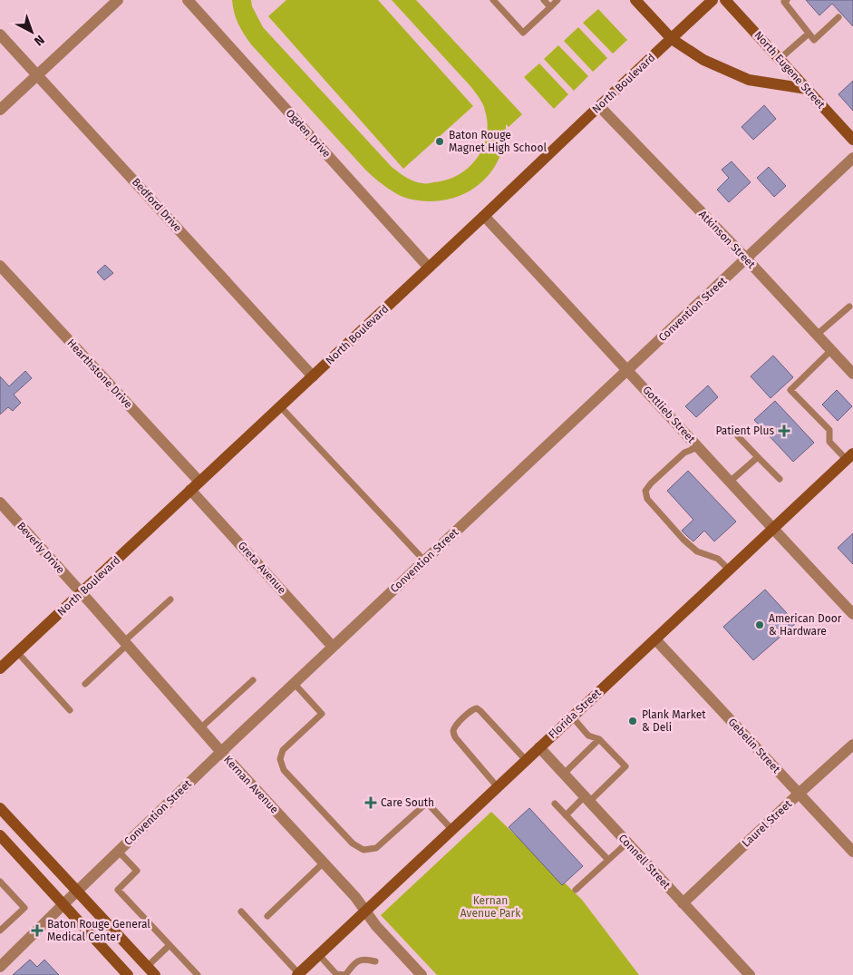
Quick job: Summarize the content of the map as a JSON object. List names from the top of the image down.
{
  "streets": {
    "street": [
      "North Eugene Street",
      "North Boulevard",
      "Ogden Drive",
      "Bedford Drive",
      "Atkinson Street",
      "Convention Street",
      "Hearthstone Drive",
      "Gottlieb Street",
      "Beverly Drive",
      "Greta Avenue",
      "Florida Street",
      "Gebelin Street",
      "Kernan Avenue",
      "Laurel Street",
      "Connell Street"
    ]
  },
  "crossings": [
    ["North Boulevard", "Ogden Drive"],
    ["North Boulevard", "Bedford Drive"],
    ["North Boulevard", "Atkinson Street"],
    ["North Boulevard", "Hearthstone Drive"],
    ["North Boulevard", "Gottlieb Street"],
    ["North Boulevard", "Beverly Drive"],
    ["North Boulevard", "Greta Avenue"],
    ["North Boulevard", "Kernan Avenue"],
    ["Atkinson Street", "Convention Street"],
    ["Convention Street", "Gottlieb Street"],
    ["Convention Street", "Greta Avenue"],
    ["Convention Street", "Kernan Avenue"],
    ["Hearthstone Drive", "Greta Avenue"],
    ["Gottlieb Street", "Florida Street"],
    ["Beverly Drive", "Kernan Avenue"],
    ["Florida Street", "Gebelin Street"],
    ["Florida Street", "Kernan Avenue"],
    ["Florida Street", "Connell Street"],
    ["Gebelin Street", "Laurel Street"],
    ["Laurel Street", "Connell Street"]
  ],
  "parks": ["Kernan Avenue Park"],
  "places": {
    "other": ["Baton Rouge Magnet High School", "American Door & Hardware", "Plank Market & Deli"],
    "health": ["Patient Plus", "Care South", "Baton Rouge General Medical Center"]
  },
  "north": "bottom right"
}
